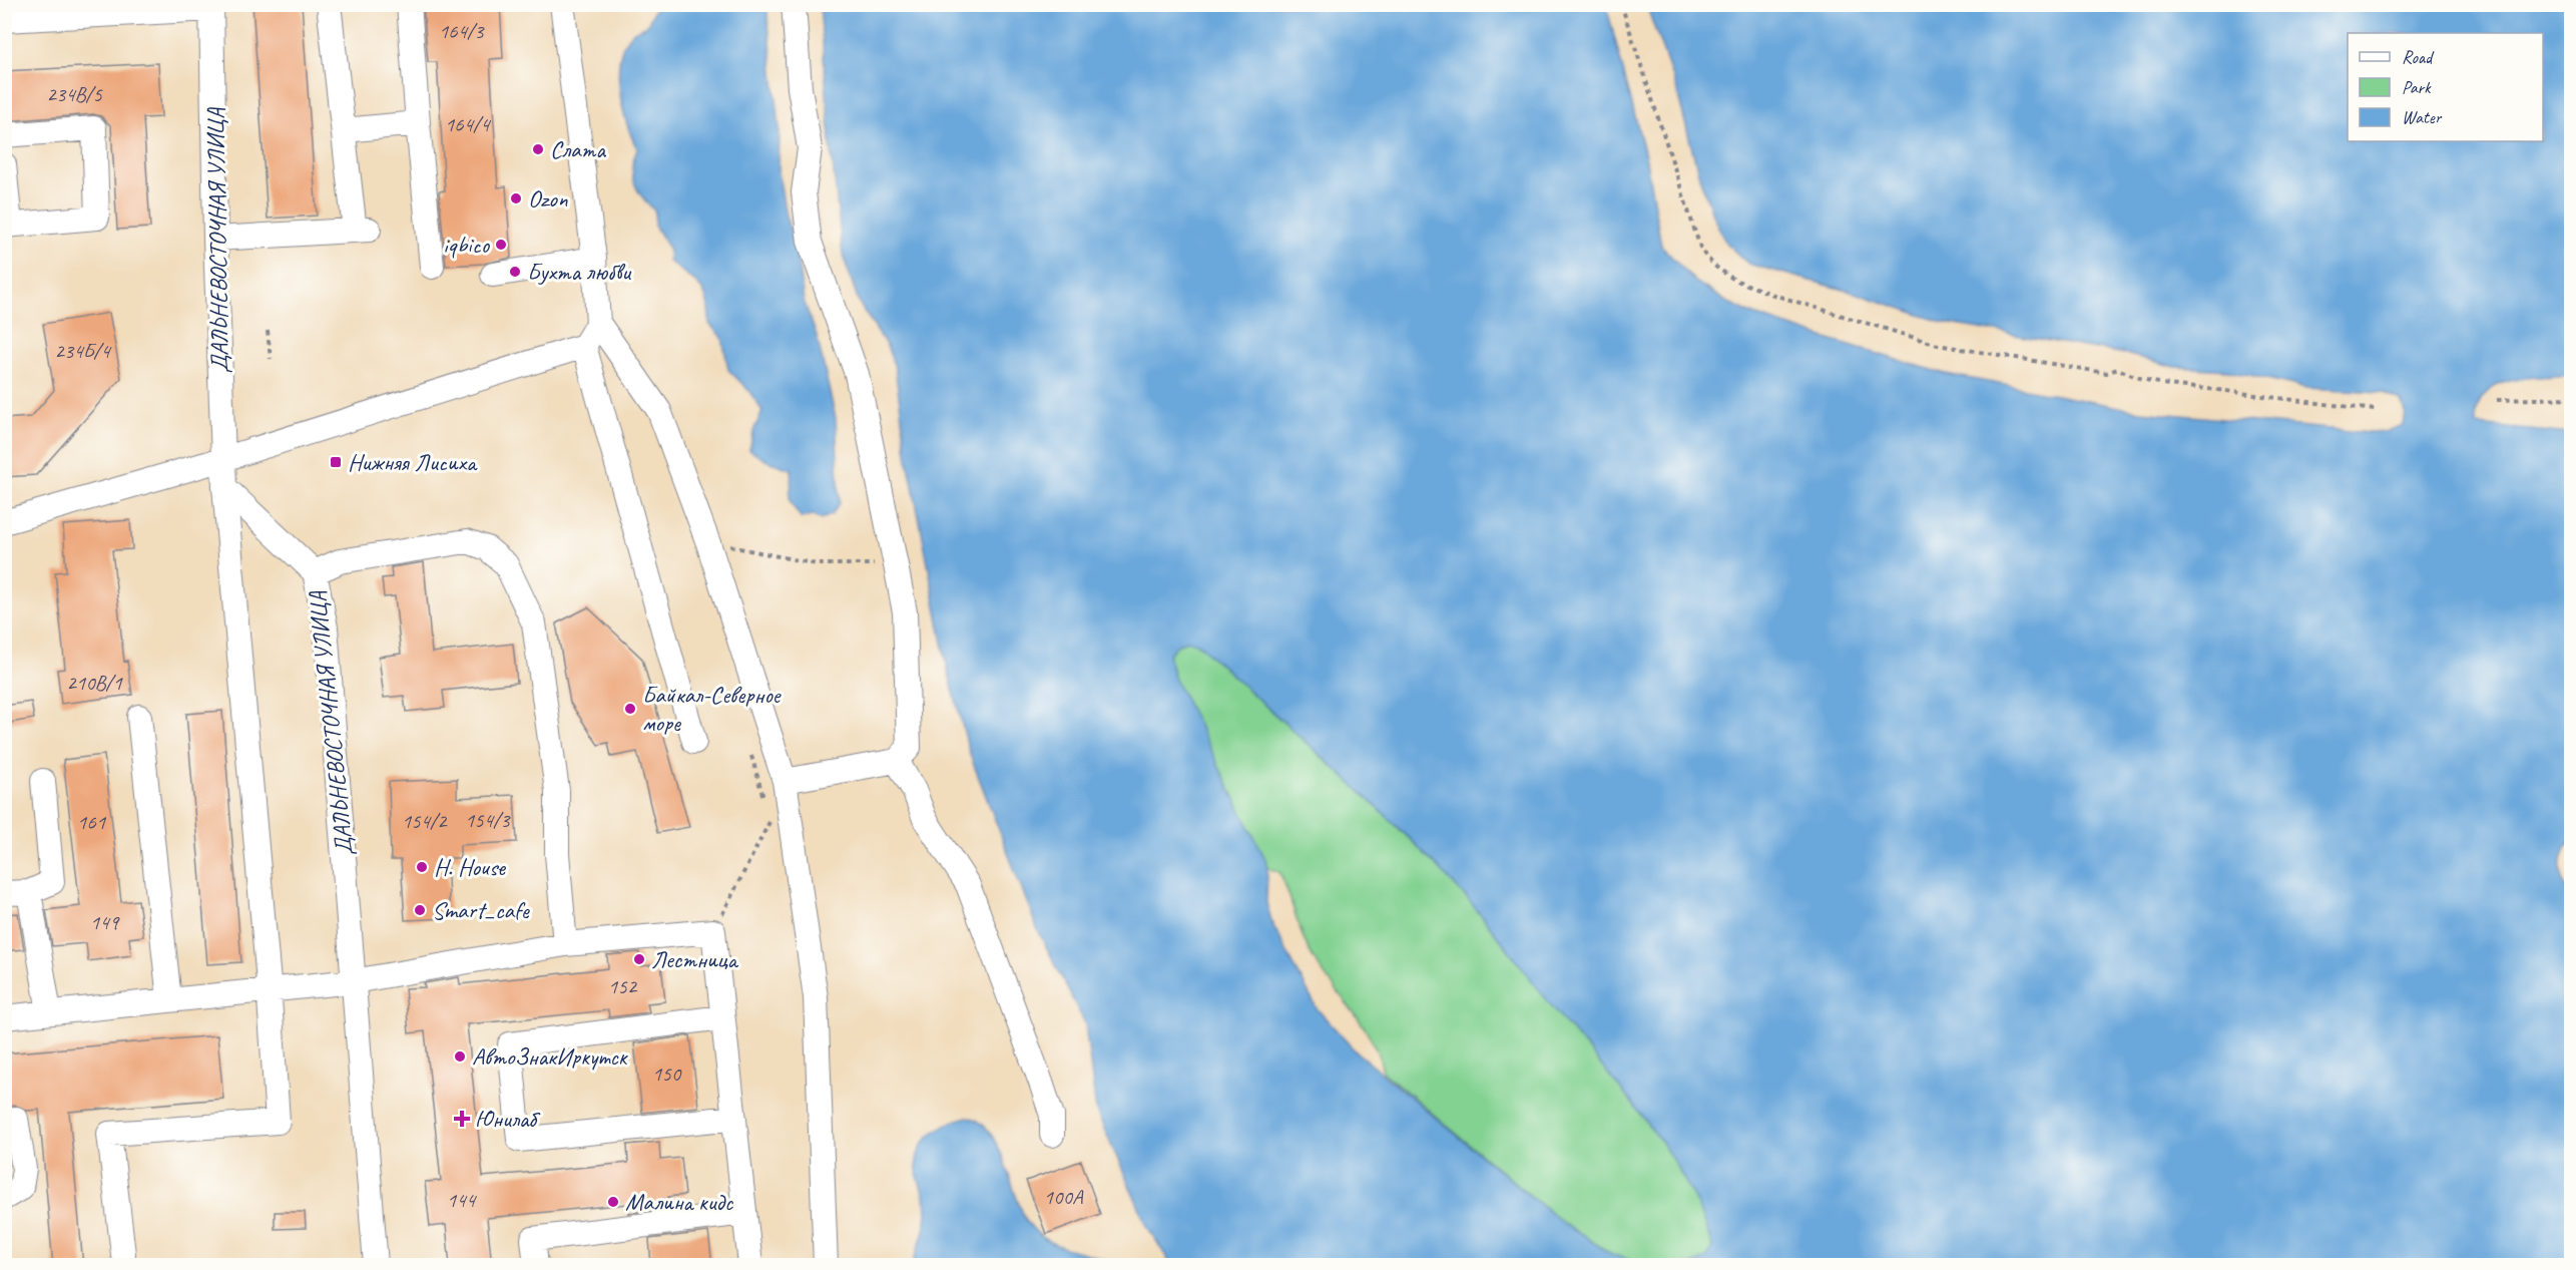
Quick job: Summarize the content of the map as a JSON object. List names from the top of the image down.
{
  "streets": {
    "street": ["ДАЛЬНЕВОСТОЧНАЯ УЛИЦА"]
  },
  "places": {
    "other": [
      "Слата",
      "Ozon",
      "iqbico",
      "Бухта любви",
      "Байкал-Северное море",
      "H. House",
      "Smart_cafe",
      "Лестница",
      "АвтоЗнакИркутск",
      "Малина кидс"
    ],
    "transit": ["Нижняя Лисиха"],
    "health": ["Юнилаб"]
  },
  "house_numbers": [
    "164/3",
    "234В/5",
    "164/4",
    "234Б/4",
    "210В/1",
    "154/3",
    "154/2",
    "161",
    "149",
    "152",
    "150",
    "100А",
    "144"
  ],
  "legend": ["Road", "Park", "Water"]
}
